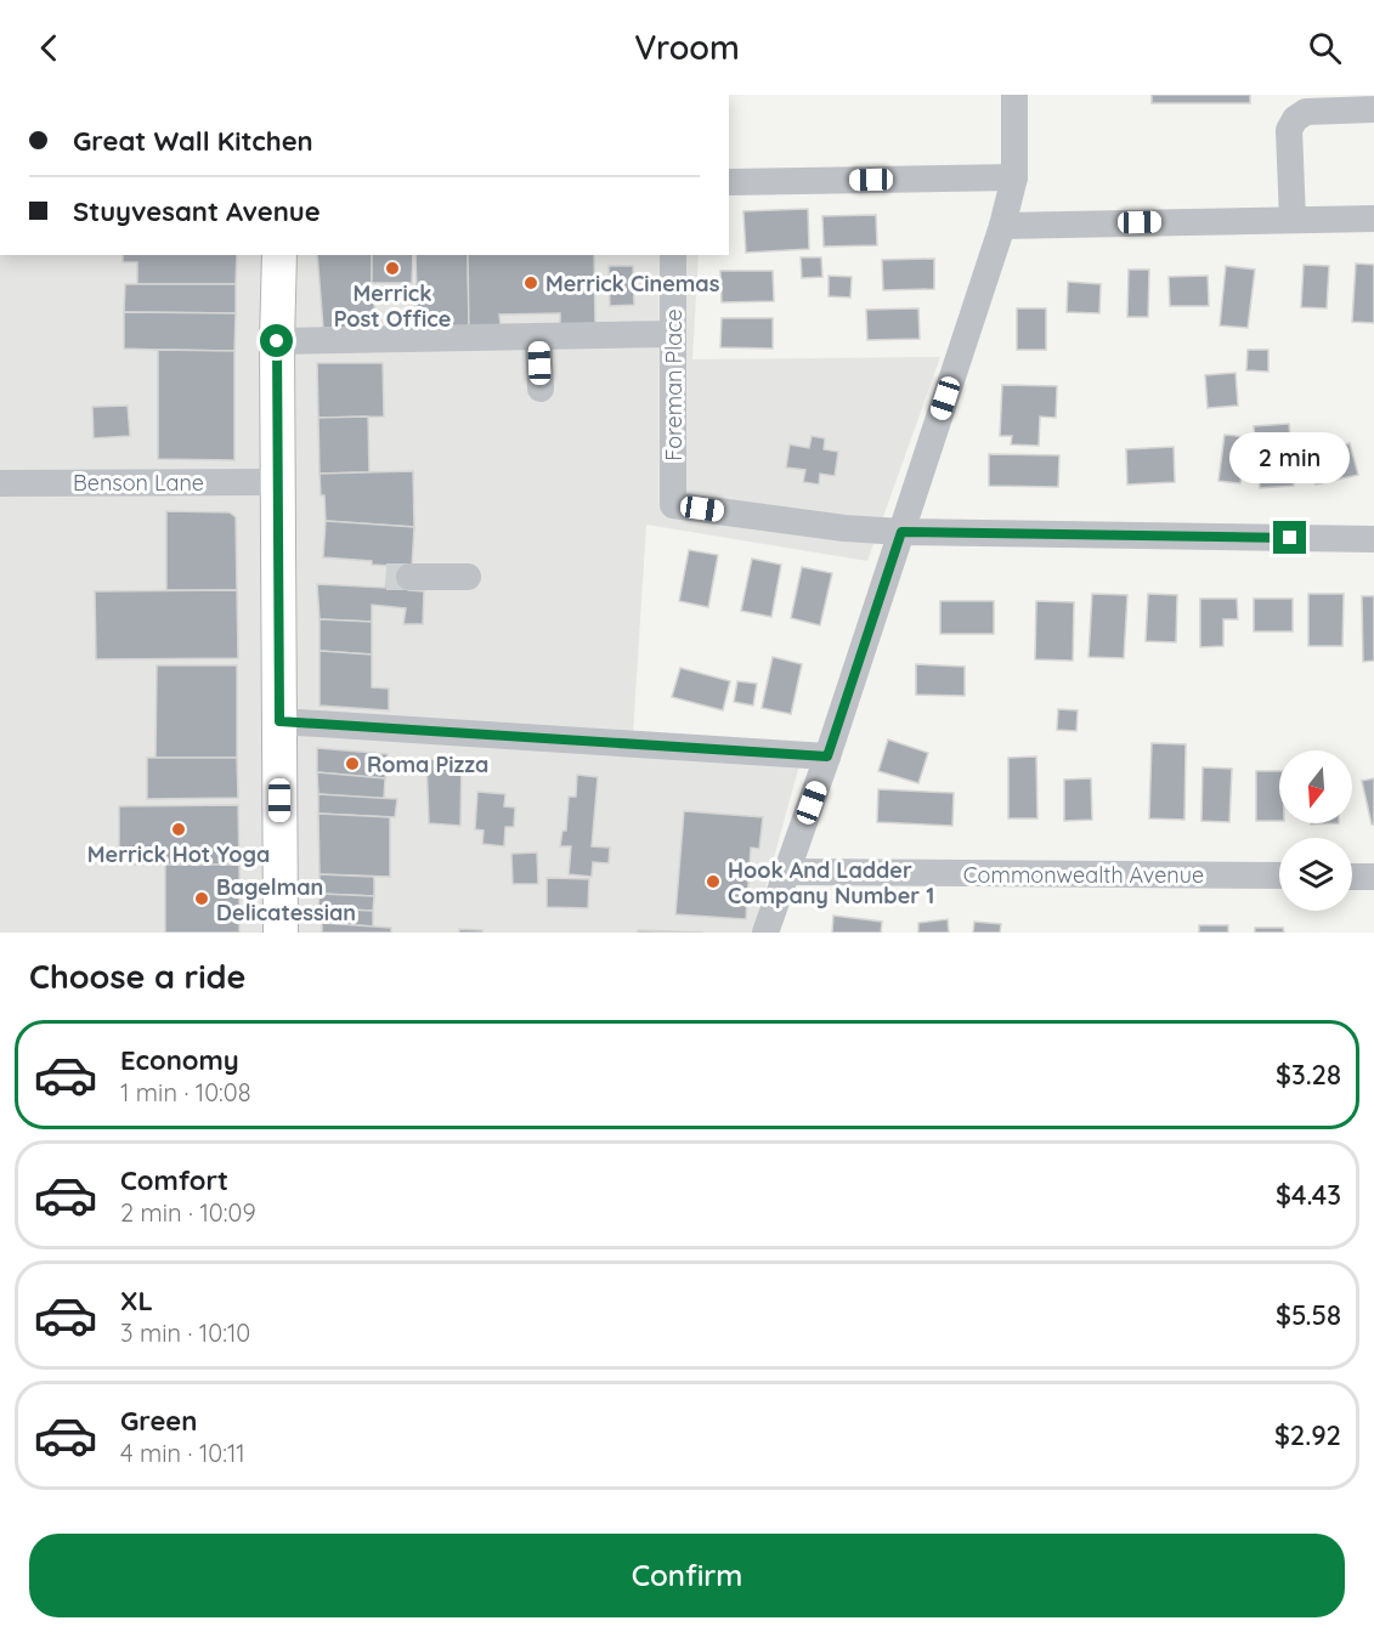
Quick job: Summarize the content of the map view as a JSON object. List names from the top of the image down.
{
  "streets": {
    "street": ["Foreman Place", "Benson Lane", "Commonwealth Avenue"]
  },
  "places": [
    "Merrick Post Office",
    "Merrick Cinemas",
    "Roma Pizza",
    "Merrick Hot Yoga",
    "Hook And Ladder Company Number 1",
    "Bagelman Delicatessian"
  ],
  "north": "bottom",
  "page": {
    "header": "Vroom",
    "banner": ["Great Wall Kitchen", "Stuyvesant Avenue"],
    "bubble": "2 min",
    "heading": "Choose a ride",
    "list": [
      {
        "name": "Economy",
        "note": "1 min · 10:08",
        "value": "$3.28"
      },
      {
        "name": "Comfort",
        "note": "2 min · 10:09",
        "value": "$4.43"
      },
      {
        "name": "XL",
        "note": "3 min · 10:10",
        "value": "$5.58"
      },
      {
        "name": "Green",
        "note": "4 min · 10:11",
        "value": "$2.92"
      }
    ],
    "buttons": "Confirm"
  }
}
